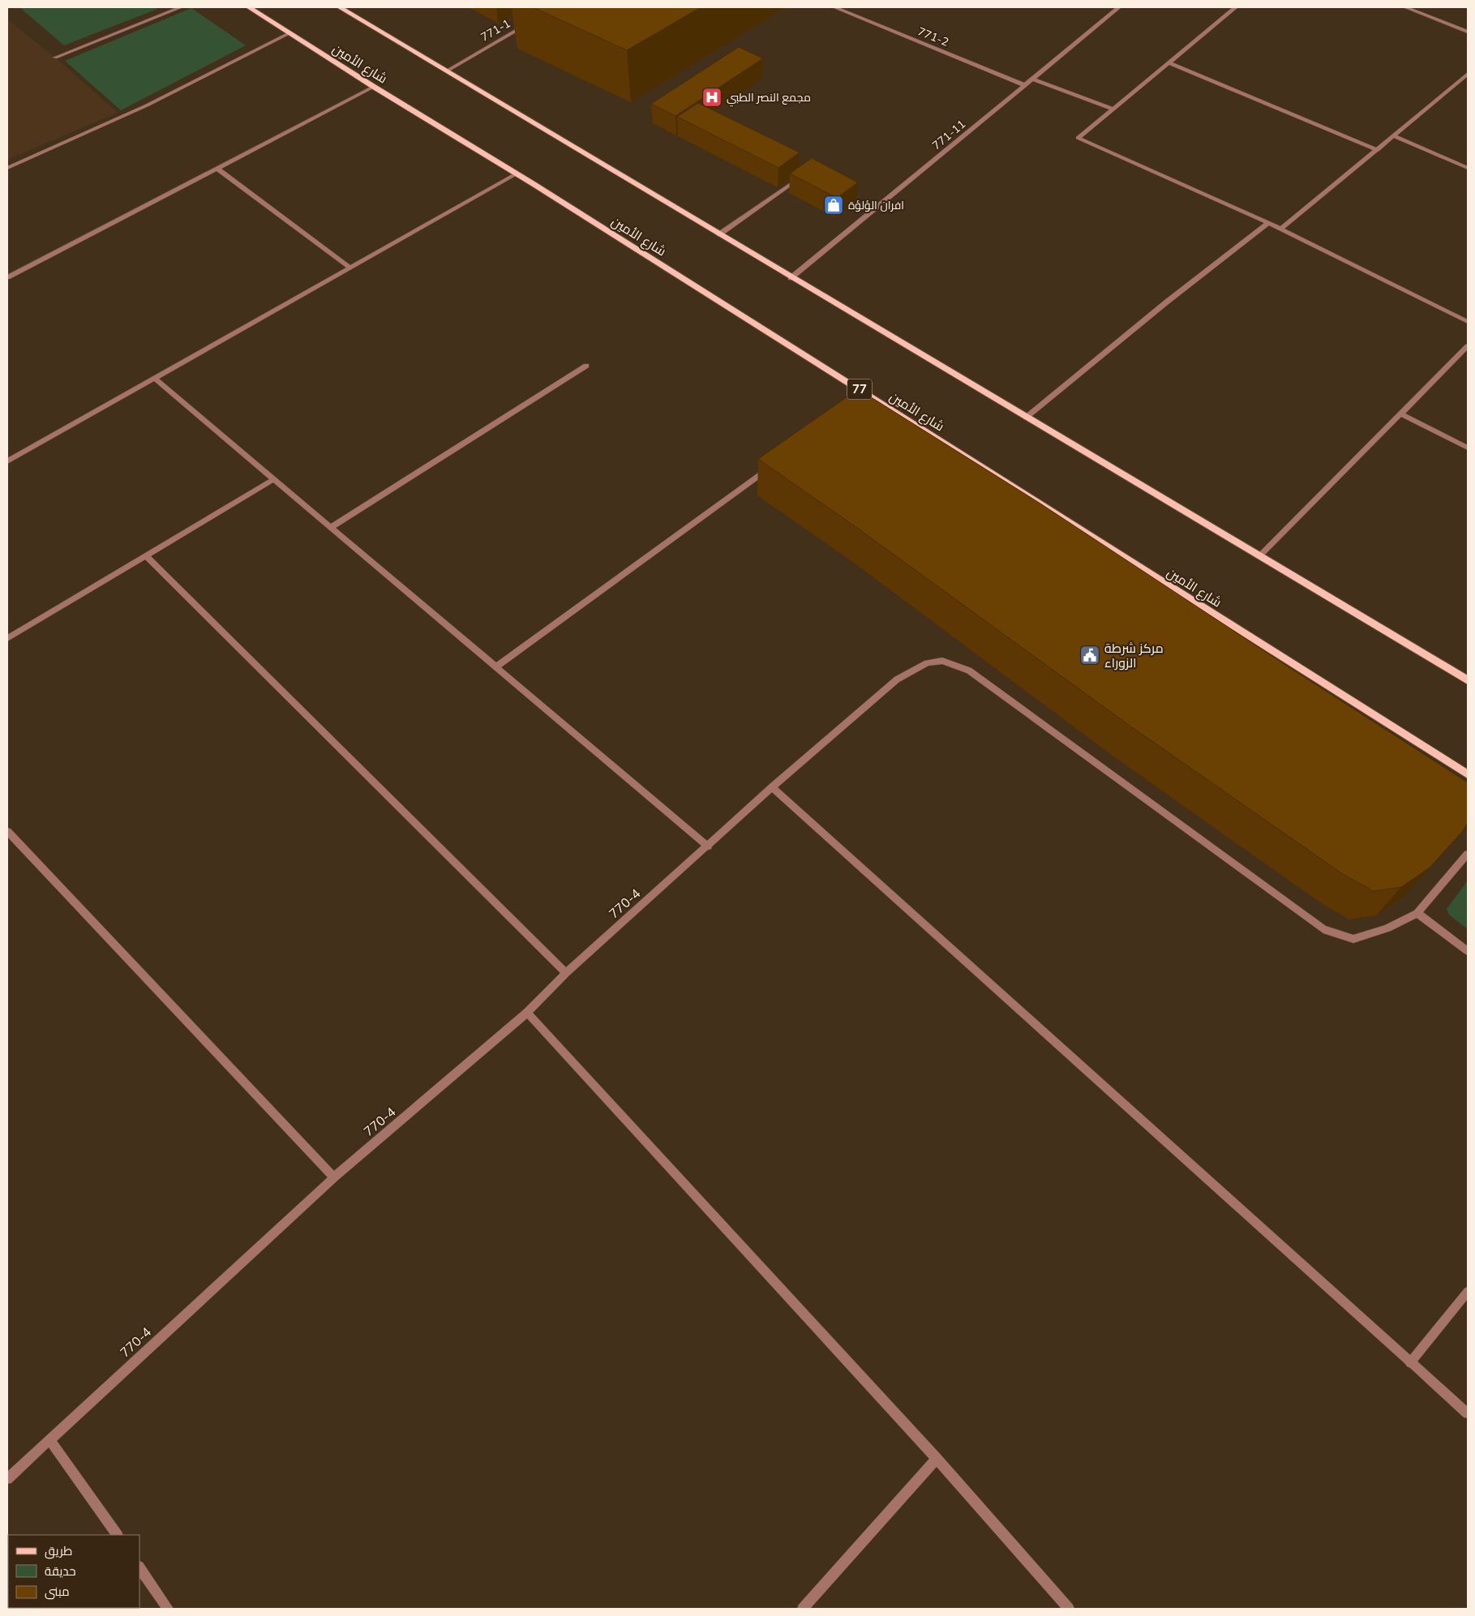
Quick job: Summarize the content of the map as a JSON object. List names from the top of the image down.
{
  "streets": {
    "main road": ["شارع الأمين", "77"],
    "street": [
      "771-1",
      "771-2",
      "771-11",
      "770-4"
    ]
  },
  "crossings": [
    ["771-2", "771-11"]
  ],
  "places": {
    "hospital": ["مجمع النصر الطبي"],
    "shop": ["افران الؤلؤة"],
    "public building": ["مركز شرطة الزوراء"]
  },
  "legend": ["طريق", "حديقة", "مبنى"]
}
